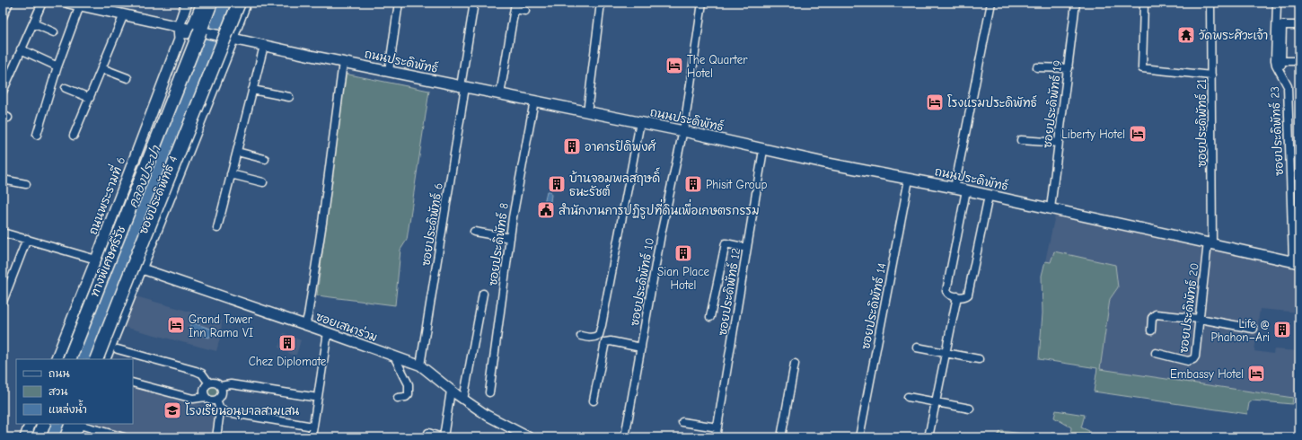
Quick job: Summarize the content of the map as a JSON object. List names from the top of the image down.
{
  "streets": {
    "highway": ["ทางพิเศษศรีรัช"],
    "main road": ["ถนนประดิพัทธ์", "ถนนพระรามที่ 6"],
    "street": [
      "ซอยประดิพัทธ์ 19",
      "ซอยประดิพัทธ์ 21",
      "ซอยประดิพัทธ์ 23",
      "ซอยประดิพัทธ์ 4",
      "ซอยประดิพัทธ์ 6",
      "ซอยประดิพัทธ์ 8",
      "ซอยประดิพัทธ์ 10",
      "ซอยประดิพัทธ์ 12",
      "ซอยประดิพัทธ์ 14",
      "ซอยประดิพัทธ์ 20",
      "ซอยเสนาร่วม"
    ]
  },
  "crossings": [
    ["ถนนประดิพัทธ์", "ซอยประดิพัทธ์ 19"],
    ["ถนนประดิพัทธ์", "ซอยประดิพัทธ์ 21"],
    ["ถนนประดิพัทธ์", "ซอยประดิพัทธ์ 23"],
    ["ถนนประดิพัทธ์", "ซอยประดิพัทธ์ 4"],
    ["ถนนประดิพัทธ์", "ถนนพระรามที่ 6"],
    ["ถนนประดิพัทธ์", "ซอยประดิพัทธ์ 6"],
    ["ถนนประดิพัทธ์", "ซอยประดิพัทธ์ 8"],
    ["ถนนประดิพัทธ์", "ซอยประดิพัทธ์ 10"],
    ["ถนนประดิพัทธ์", "ซอยประดิพัทธ์ 12"],
    ["ถนนประดิพัทธ์", "ซอยประดิพัทธ์ 14"],
    ["ถนนประดิพัทธ์", "ซอยประดิพัทธ์ 20"],
    ["ซอยประดิพัทธ์ 21", "ซอยประดิพัทธ์ 20"],
    ["ซอยประดิพัทธ์ 4", "ซอยเสนาร่วม"],
    ["ซอยประดิพัทธ์ 6", "ซอยเสนาร่วม"]
  ],
  "water": ["คลองประปา"],
  "places": {
    "temple": ["วัดพระศิวะเจ้า"],
    "hotel": [
      "The Quarter Hotel",
      "โรงแรมประดิพัทธ์",
      "Liberty Hotel",
      "Grand Tower Inn Rama VI",
      "Embassy Hotel"
    ],
    "building": [
      "อาคารปิติพงศ์",
      "บ้านจอมพลสฤษดิ์ ธนะรัชต์",
      "Phisit Group",
      "Sian Place Hotel",
      "Life @ Phahon–Ari",
      "Chez Diplomate"
    ],
    "public building": ["สำนักงานการปฏิรูปที่ดินเพื่อเกษตรกรรม"],
    "school or university": ["โรงเรียนอนุบาลสามเสน"]
  },
  "legend": ["ถนน", "สวน", "แหล่งน้ำ"]
}
